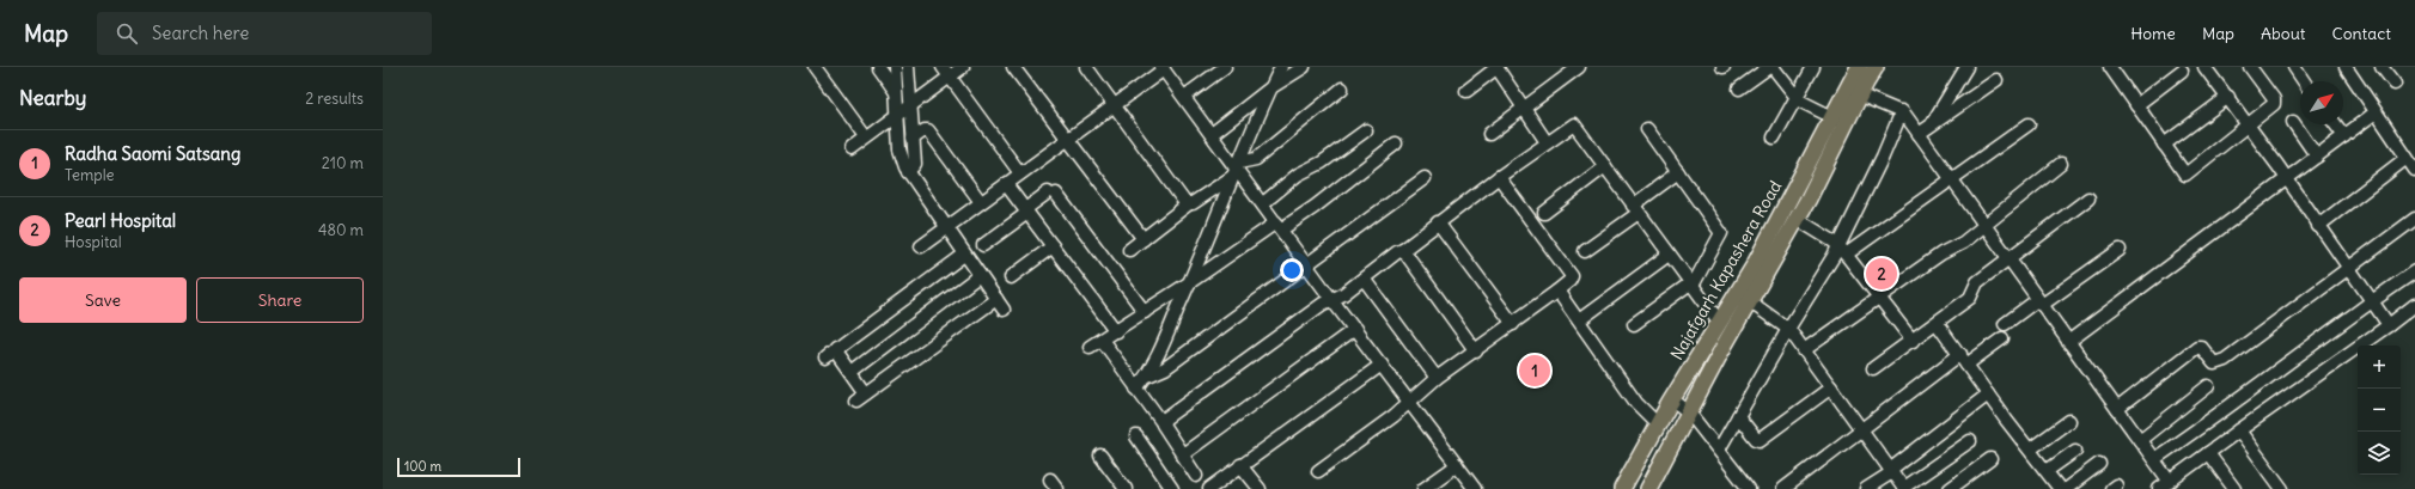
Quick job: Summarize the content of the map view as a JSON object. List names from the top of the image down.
{
  "streets": {
    "main road": ["Najafgarh Kapashera Road"]
  },
  "scale_bar": "100 m",
  "north": "top right",
  "page": {
    "header": "Map",
    "search": "Search here",
    "nav": [
      "Home",
      "Map",
      "About",
      "Contact"
    ],
    "heading": ["Nearby", "2 results"],
    "list": [
      {
        "mark": "1",
        "name": "Radha Saomi Satsang",
        "note": "Temple",
        "value": "210 m"
      },
      {
        "mark": "2",
        "name": "Pearl Hospital",
        "note": "Hospital",
        "value": "480 m"
      }
    ],
    "pins": ["2", "1"],
    "buttons": ["Save", "Share"],
    "map_buttons": ["+", "−"],
    "scale": "100 m"
  }
}
